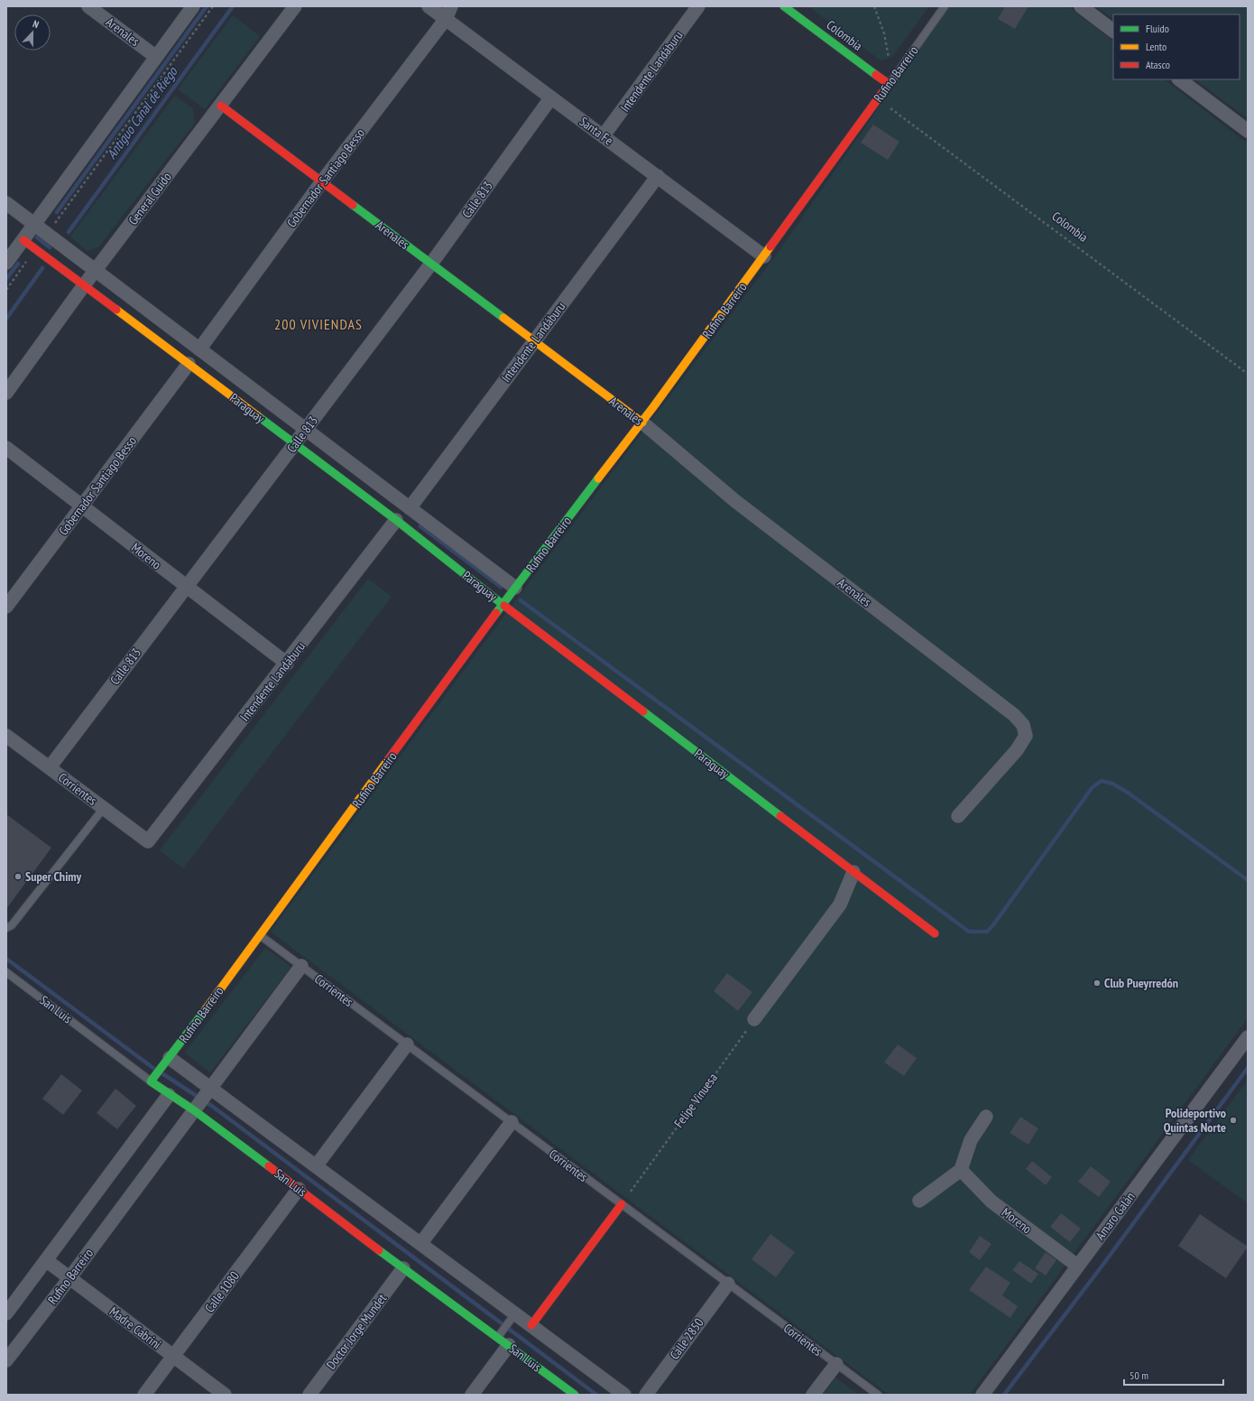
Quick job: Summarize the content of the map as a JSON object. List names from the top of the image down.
{
  "streets": {
    "street": [
      "Arenales",
      "Colombia",
      "Intendente Landáburu",
      "Rufino Barreiro",
      "Santa Fe",
      "Gobernador Santiago Besso",
      "General Guido",
      "Calle 813",
      "Paraguay",
      "Moreno",
      "Corrientes",
      "San Luis",
      "Amaro Galán",
      "Calle 1080",
      "Madre Cabrini",
      "Doctor Jorge Mundet",
      "Calle 2850"
    ],
    "path": ["Felipe Vinuesa"]
  },
  "crossings": [
    ["Arenales", "Intendente Landáburu"],
    ["Arenales", "Rufino Barreiro"],
    ["Arenales", "Gobernador Santiago Besso"],
    ["Arenales", "General Guido"],
    ["Arenales", "Calle 813"],
    ["Colombia", "Rufino Barreiro"],
    ["Intendente Landáburu", "Santa Fe"],
    ["Intendente Landáburu", "Paraguay"],
    ["Intendente Landáburu", "Moreno"],
    ["Intendente Landáburu", "Corrientes"],
    ["Rufino Barreiro", "Santa Fe"],
    ["Rufino Barreiro", "Paraguay"],
    ["Rufino Barreiro", "Corrientes"],
    ["Rufino Barreiro", "San Luis"],
    ["Rufino Barreiro", "Madre Cabrini"],
    ["Santa Fe", "Gobernador Santiago Besso"],
    ["Santa Fe", "Calle 813"],
    ["Gobernador Santiago Besso", "Paraguay"],
    ["Gobernador Santiago Besso", "Moreno"],
    ["General Guido", "Paraguay"],
    ["Calle 813", "Paraguay"],
    ["Calle 813", "Moreno"],
    ["Calle 813", "Corrientes"],
    ["Moreno", "Amaro Galán"],
    ["Corrientes", "Felipe Vinuesa"],
    ["Corrientes", "Calle 2850"],
    ["San Luis", "Calle 1080"],
    ["San Luis", "Doctor Jorge Mundet"],
    ["Calle 1080", "Madre Cabrini"]
  ],
  "districts": ["200 VIVIENDAS"],
  "water": ["Antiguo Canal de Riego"],
  "places": ["Super Chimy", "Club Pueyrredón", "Polideportivo Quintas Norte"],
  "legend": ["Fluido", "Lento", "Atasco"],
  "scale_bar": "50 m",
  "north": "top"
}
